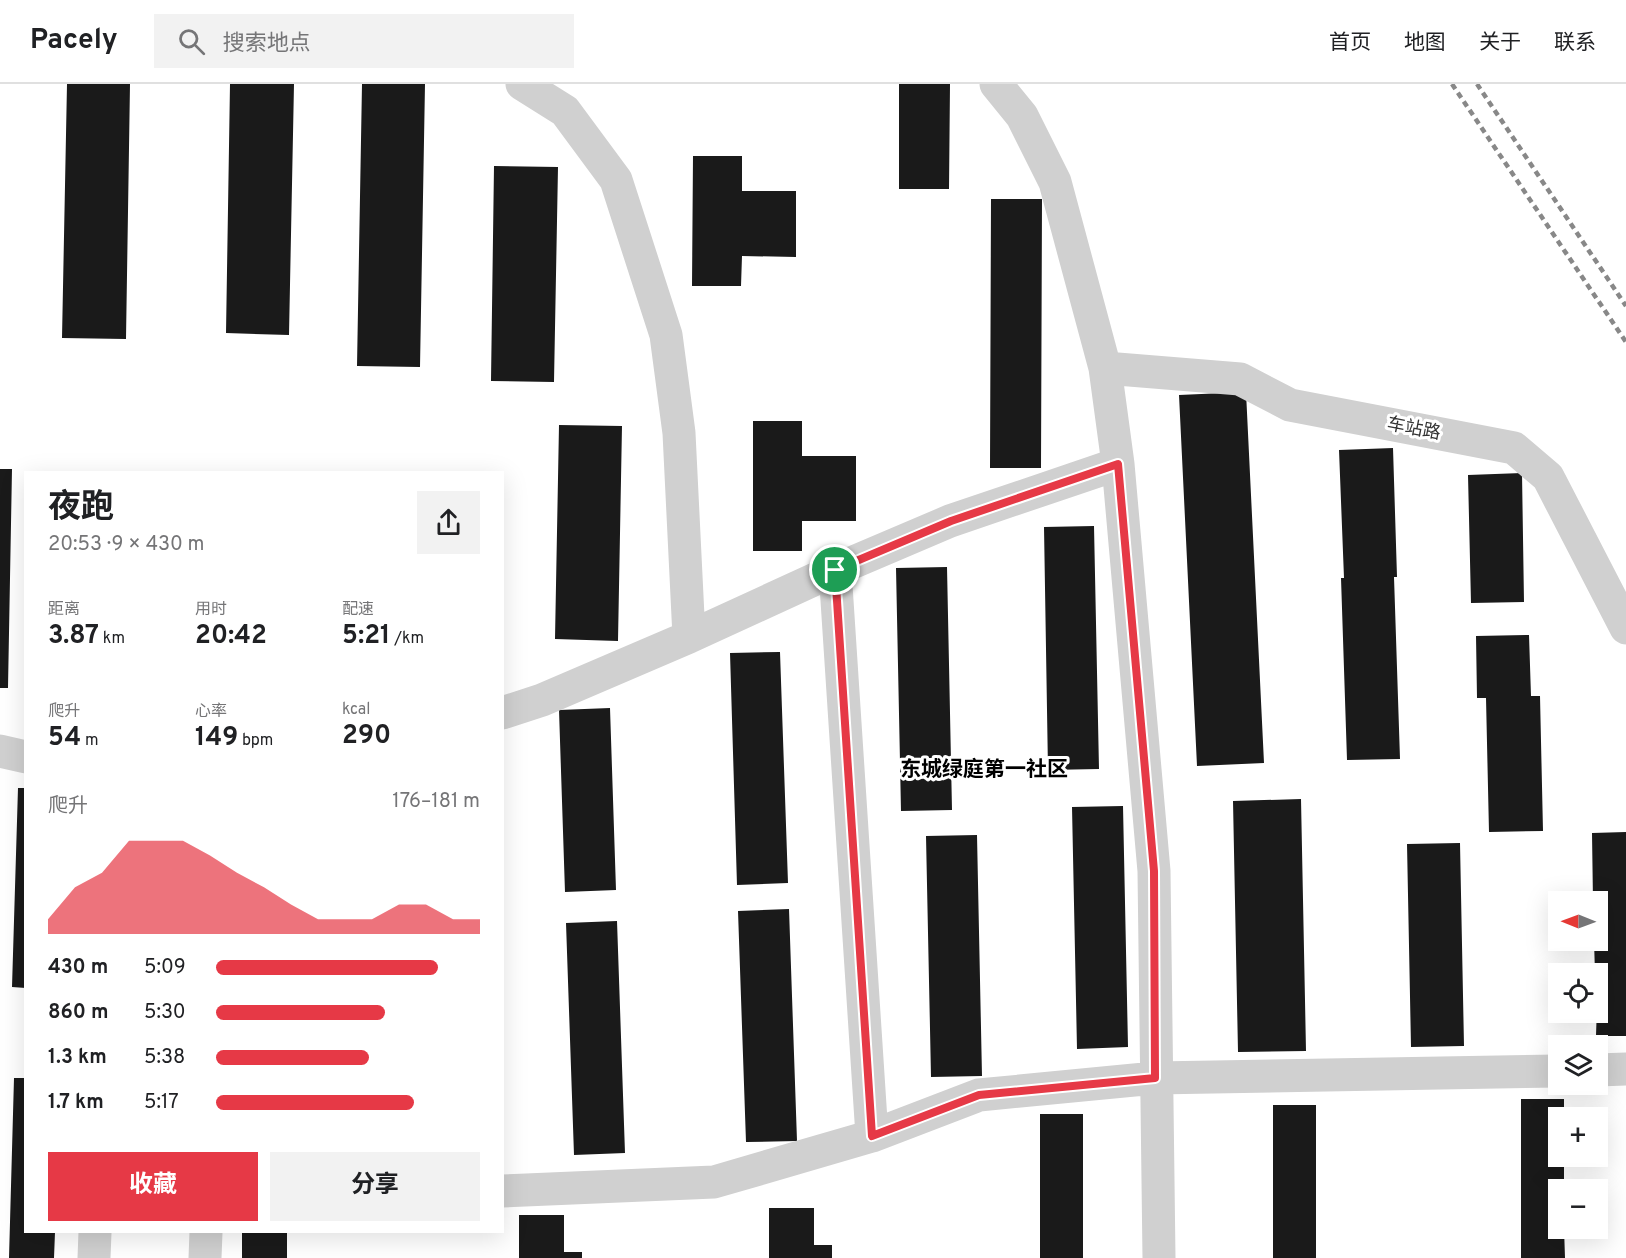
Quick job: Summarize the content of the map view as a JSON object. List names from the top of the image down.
{
  "streets": {
    "street": ["车站路"]
  },
  "districts": ["东城绿庭第一社区"],
  "north": "left",
  "page": {
    "header": "Pacely",
    "search": "搜索地点",
    "nav": [
      "首页",
      "地图",
      "关于",
      "联系"
    ],
    "heading": ["夜跑", "20:53 · 9 × 430 m"],
    "stats": [
      ["距离", "3.87 km"],
      ["用时", "20:42"],
      ["配速", "5:21 /km"],
      ["爬升", "54 m"],
      ["心率", "149 bpm"],
      ["kcal", "290"]
    ],
    "chart": ["爬升", "176–181 m"],
    "map_buttons": ["+", "−"],
    "list": [
      {
        "name": "430 m",
        "note": "5:09"
      },
      {
        "name": "860 m",
        "note": "5:30"
      },
      {
        "name": "1.3 km",
        "note": "5:38"
      },
      {
        "name": "1.7 km",
        "note": "5:17"
      }
    ],
    "buttons": ["收藏", "分享"]
  }
}
